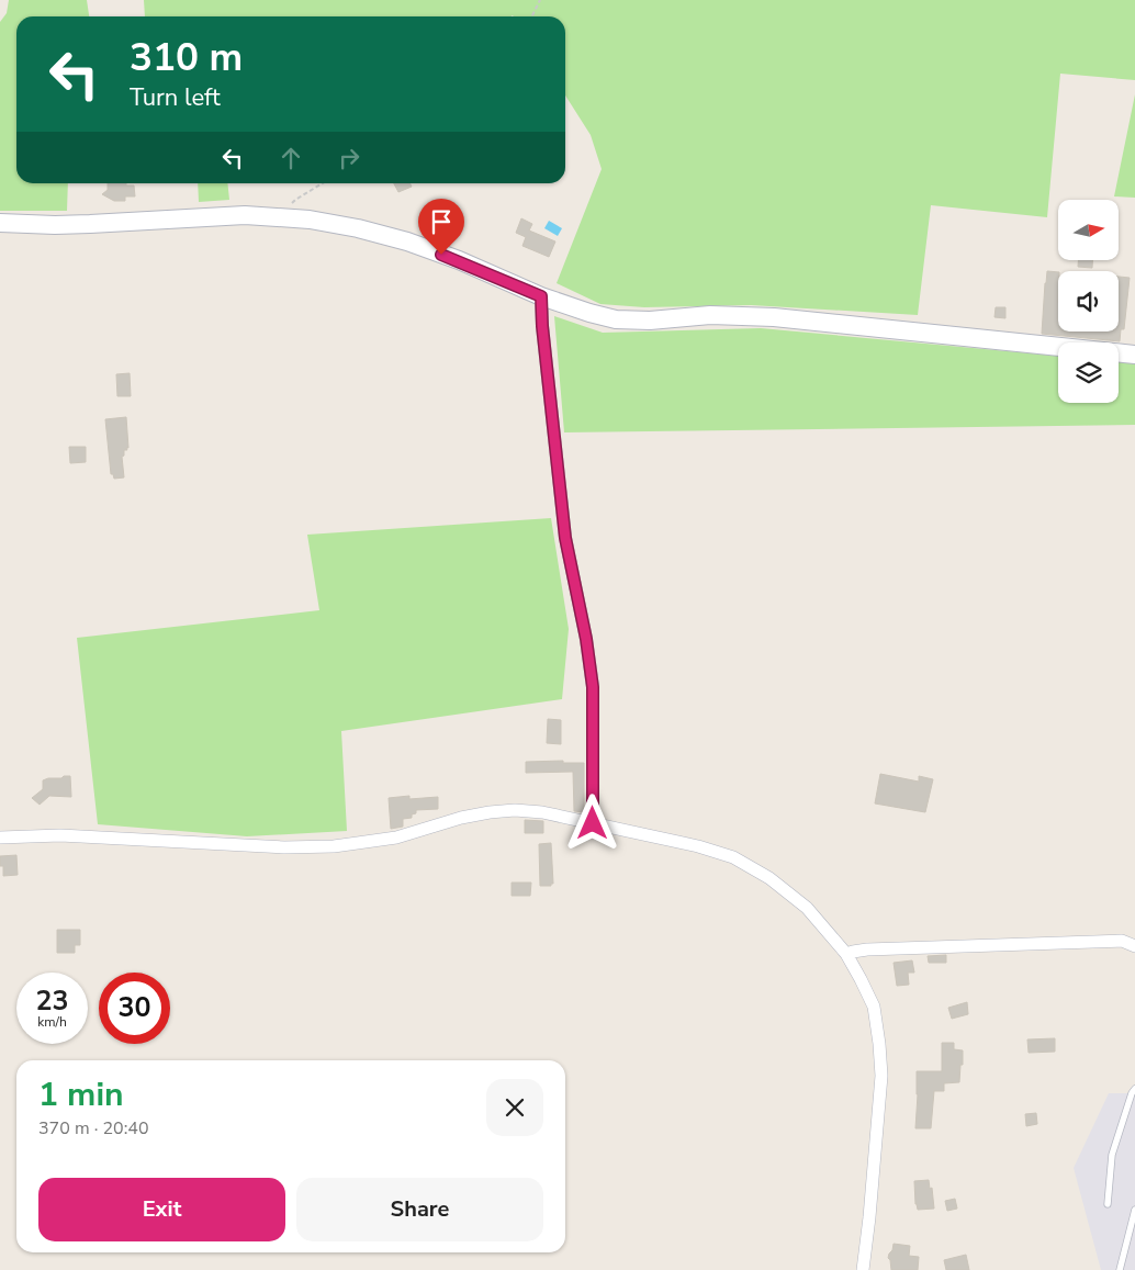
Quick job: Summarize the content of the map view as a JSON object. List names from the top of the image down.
{
  "north": "right",
  "page": {
    "turn": ["310 m", "Turn left"],
    "speed": "23 km/h",
    "limit": "30",
    "heading": ["1 min", "370 m · 20:40"],
    "buttons": ["Exit", "Share"]
  }
}
